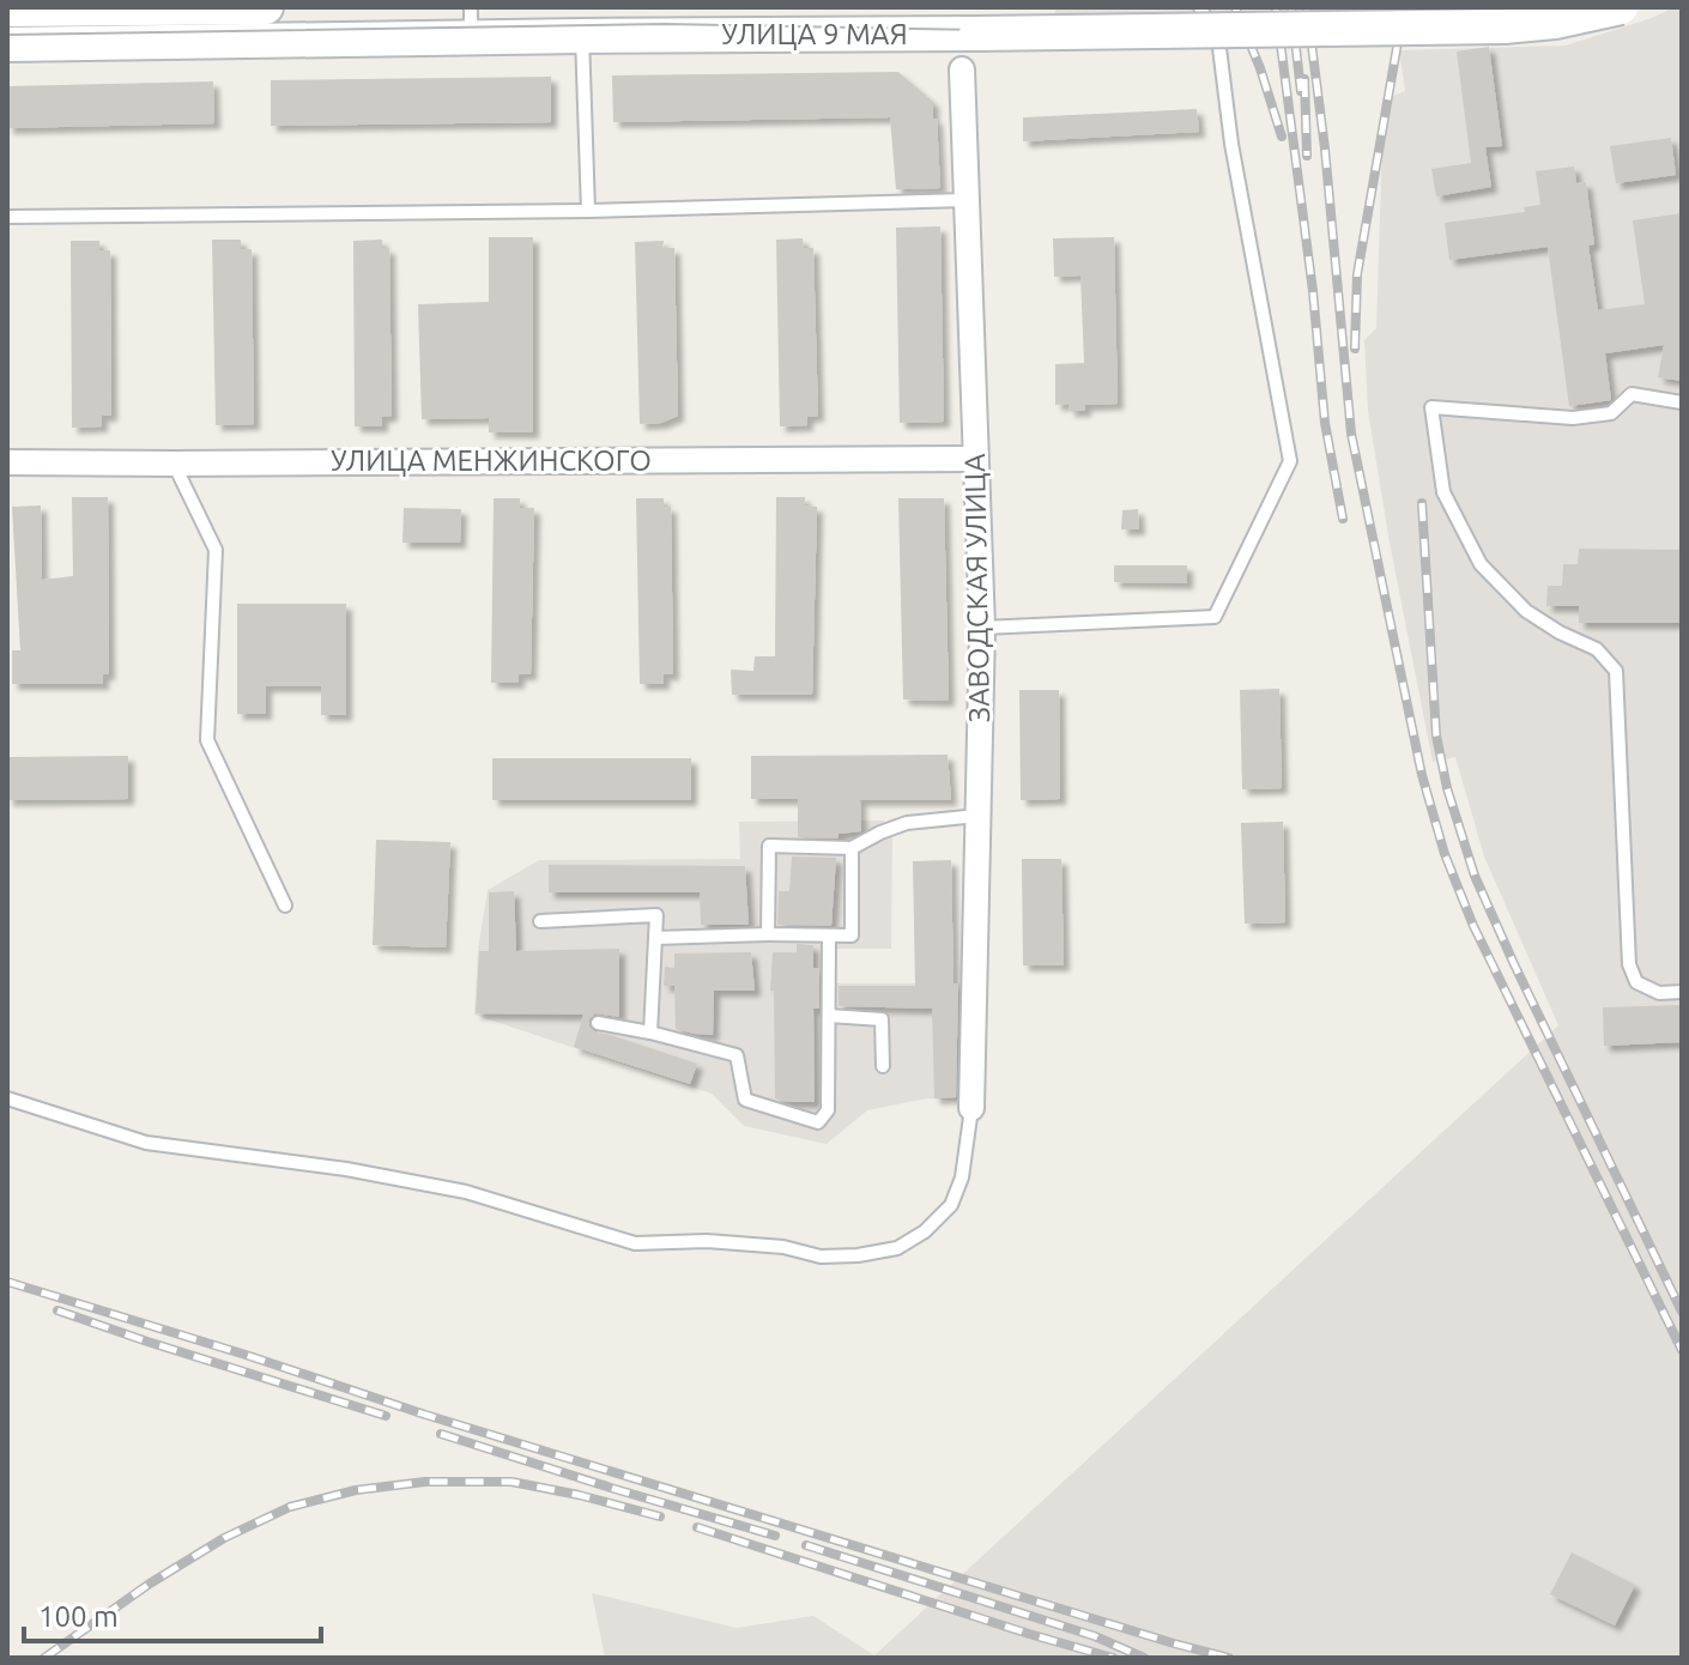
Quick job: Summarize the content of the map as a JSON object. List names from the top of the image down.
{
  "streets": {
    "main road": ["УЛИЦА 9 МАЯ"],
    "street": ["УЛИЦА МЕНЖИНСКОГО", "ЗАВОДСКАЯ УЛИЦА"]
  },
  "crossings": [
    ["УЛИЦА МЕНЖИНСКОГО", "ЗАВОДСКАЯ УЛИЦА"]
  ],
  "scale_bar": "100 m"
}
